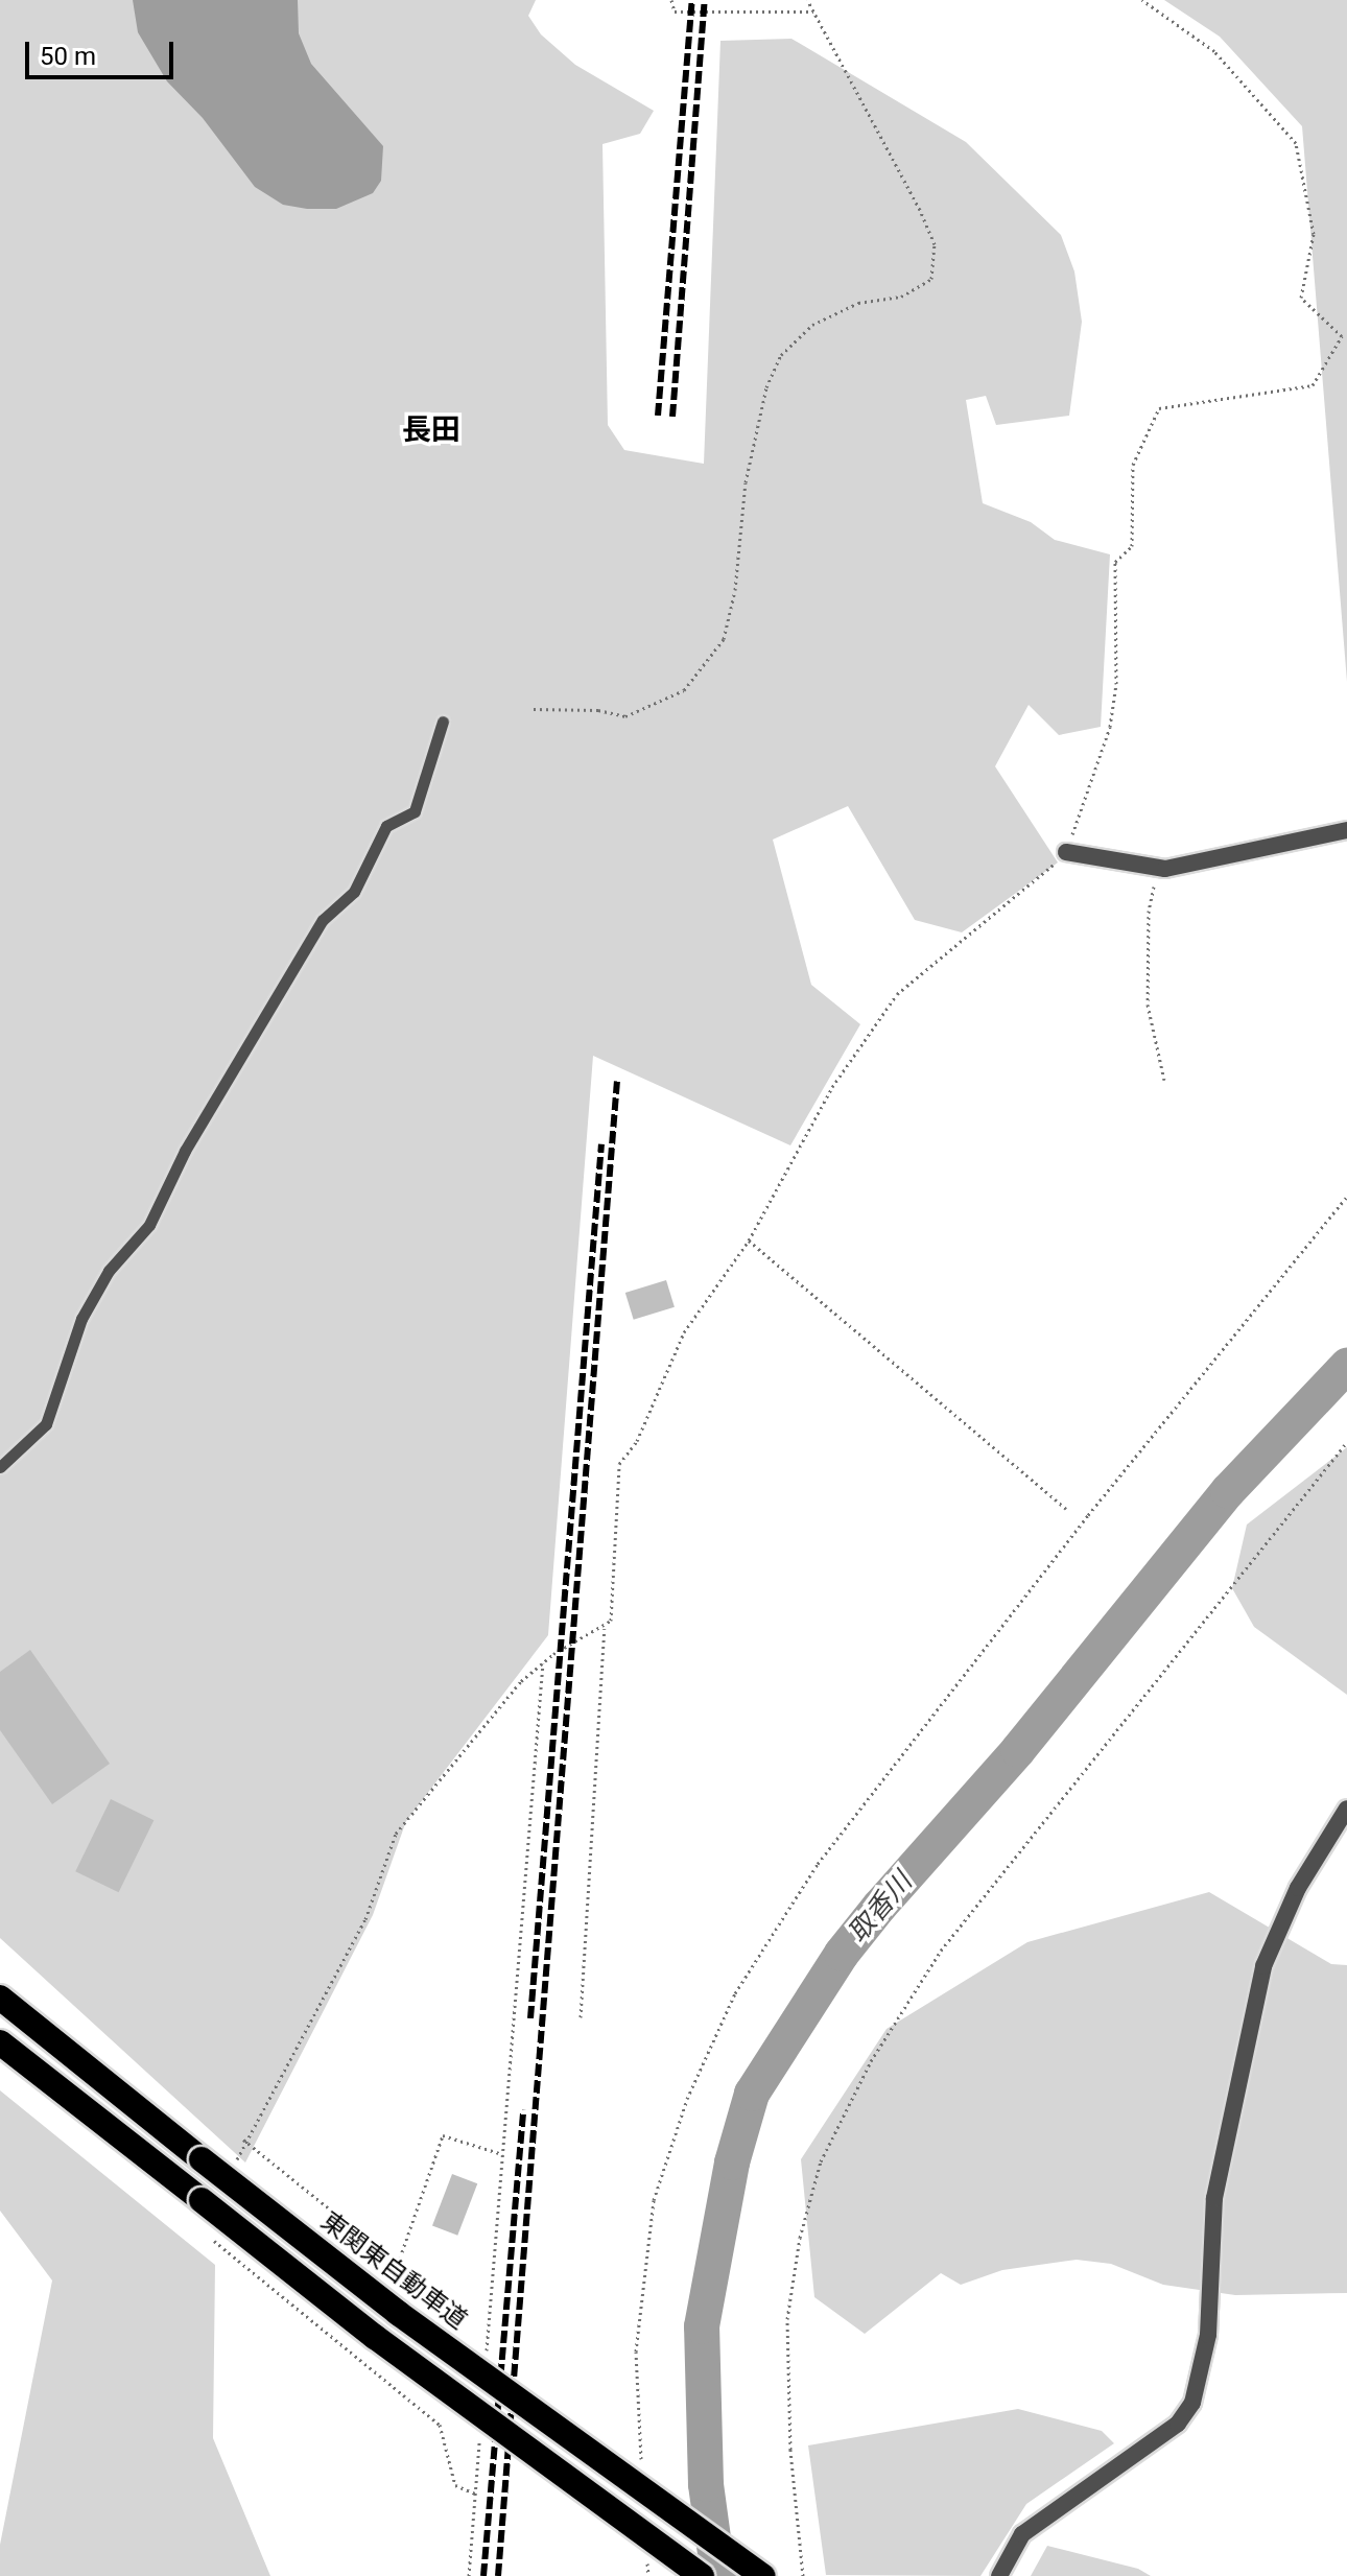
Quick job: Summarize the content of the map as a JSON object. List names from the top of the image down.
{
  "streets": {
    "highway": ["東関東自動車道"]
  },
  "districts": ["長田"],
  "water": ["取香川"],
  "scale_bar": "50 m"
}
